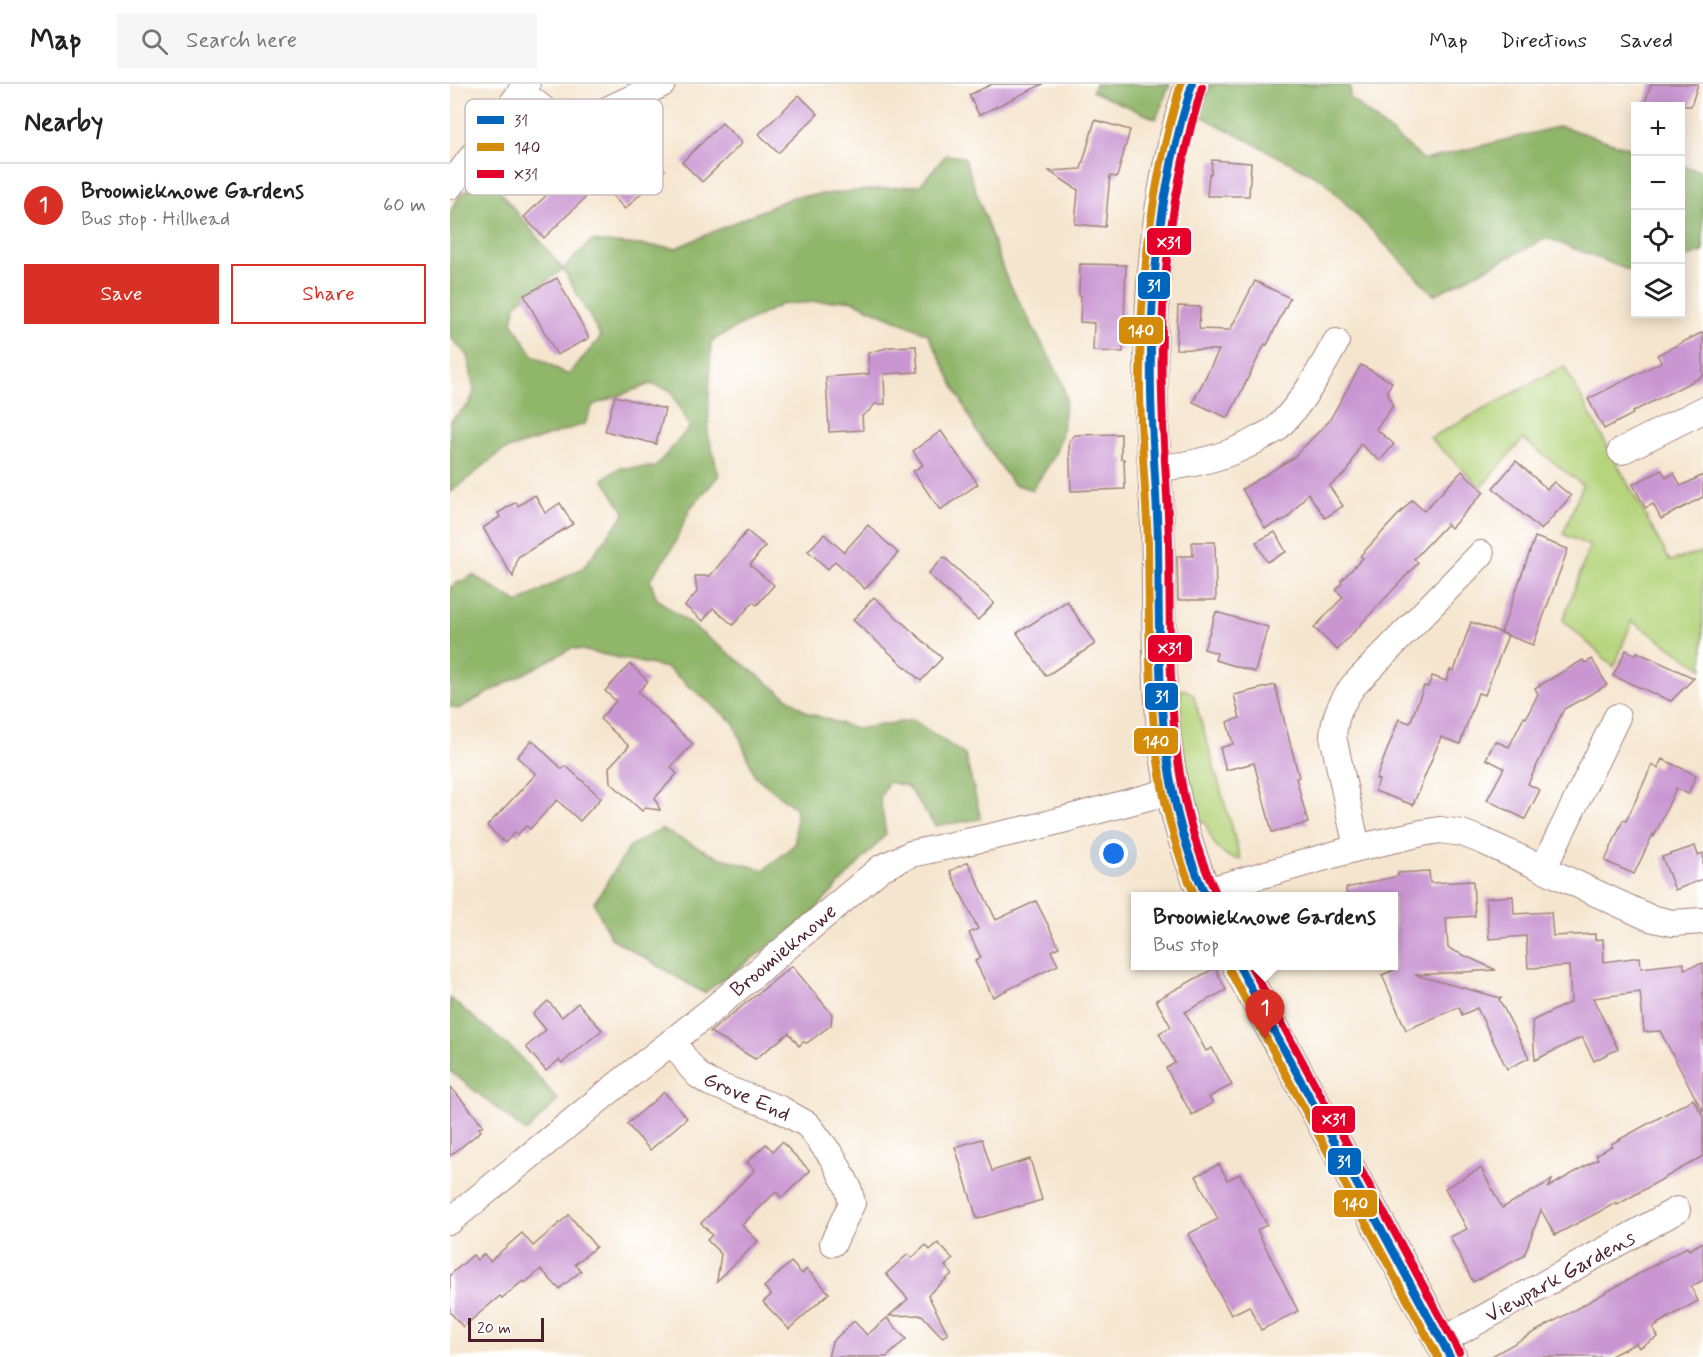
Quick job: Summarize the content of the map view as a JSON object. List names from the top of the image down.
{
  "streets": {
    "street": ["Broomieknowe", "Grove End", "Viewpark Gardens"]
  },
  "crossings": [
    ["Broomieknowe", "Grove End"]
  ],
  "lines": ["transit line 31", "transit line 140", "transit line X31"],
  "legend": ["31", "140", "X31"],
  "scale_bar": "20 m",
  "page": {
    "header": "Map",
    "search": "Search here",
    "nav": ["Map", "Directions", "Saved"],
    "heading": "Nearby",
    "map_buttons": ["+", "−"],
    "list": [
      {
        "mark": "1",
        "name": "Broomieknowe Gardens",
        "note": "Bus stop · Hillhead",
        "value": "60 m"
      }
    ],
    "buttons": ["Save", "Share"],
    "popup": ["Broomieknowe Gardens", "Bus stop"],
    "pins": "1",
    "scale": "20 m"
  }
}
